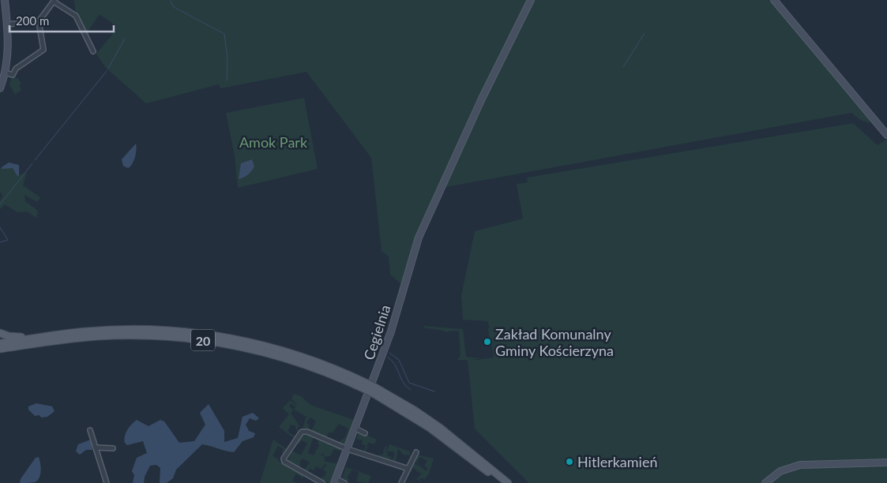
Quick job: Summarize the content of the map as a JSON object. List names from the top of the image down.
{
  "streets": {
    "main road": ["20"],
    "street": ["Cegielnia"]
  },
  "parks": ["Amok Park"],
  "places": ["Zakład Komunalny Gminy Kościerzyna", "Hitlerkamień"],
  "scale_bar": "200 m"
}
